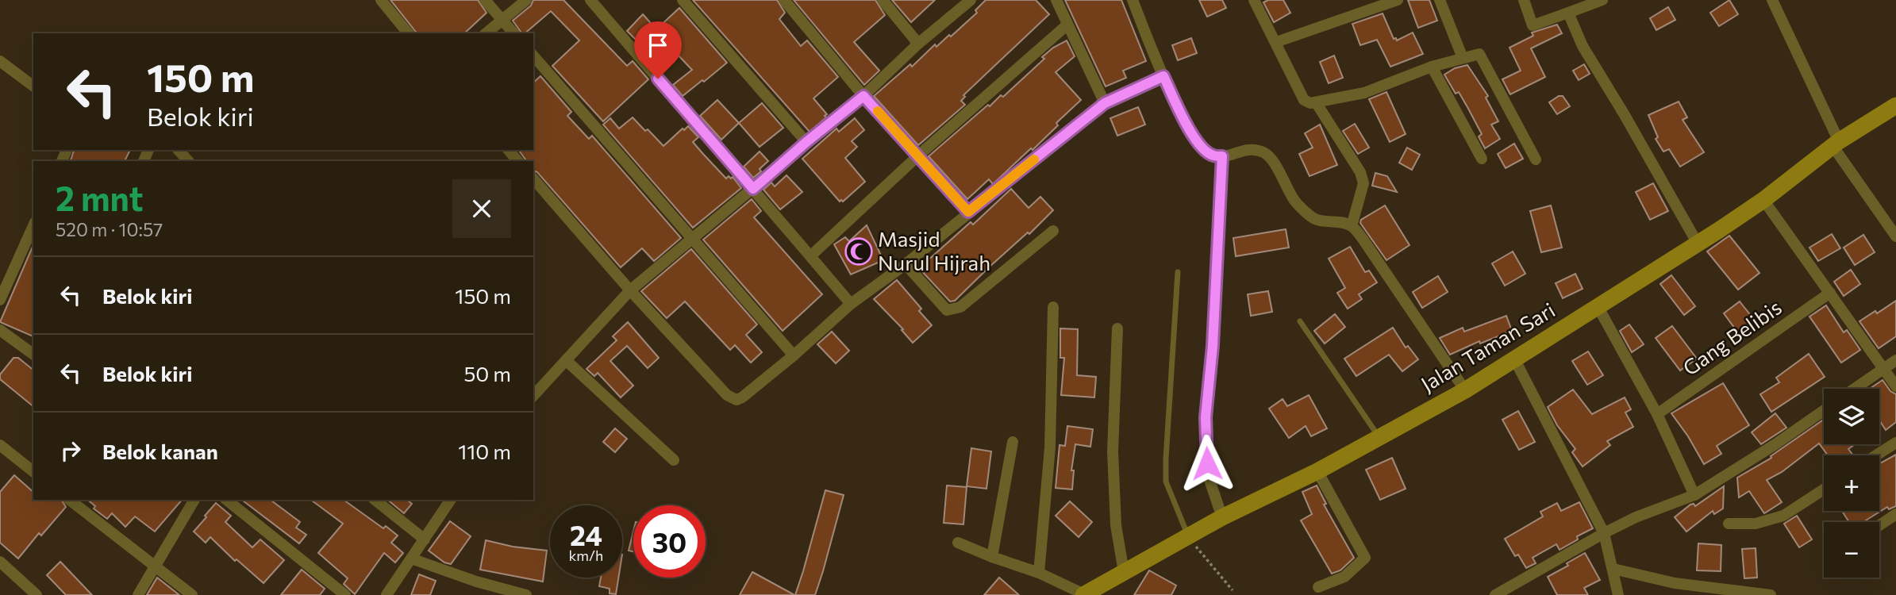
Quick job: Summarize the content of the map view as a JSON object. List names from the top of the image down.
{
  "streets": {
    "street": ["Gang Belibis", "Jalan Taman Sari"]
  },
  "places": {
    "mosque": ["Masjid Nurul Hijrah"]
  },
  "page": {
    "turn": ["150 m", "Belok kiri"],
    "heading": ["2 mnt", "520 m · 10:57"],
    "list": [
      {
        "name": "Belok kiri",
        "value": "150 m"
      },
      {
        "name": "Belok kiri",
        "value": "50 m"
      },
      {
        "name": "Belok kanan",
        "value": "110 m"
      }
    ],
    "map_buttons": ["+", "−"],
    "speed": "24 km/h",
    "limit": "30"
  }
}
